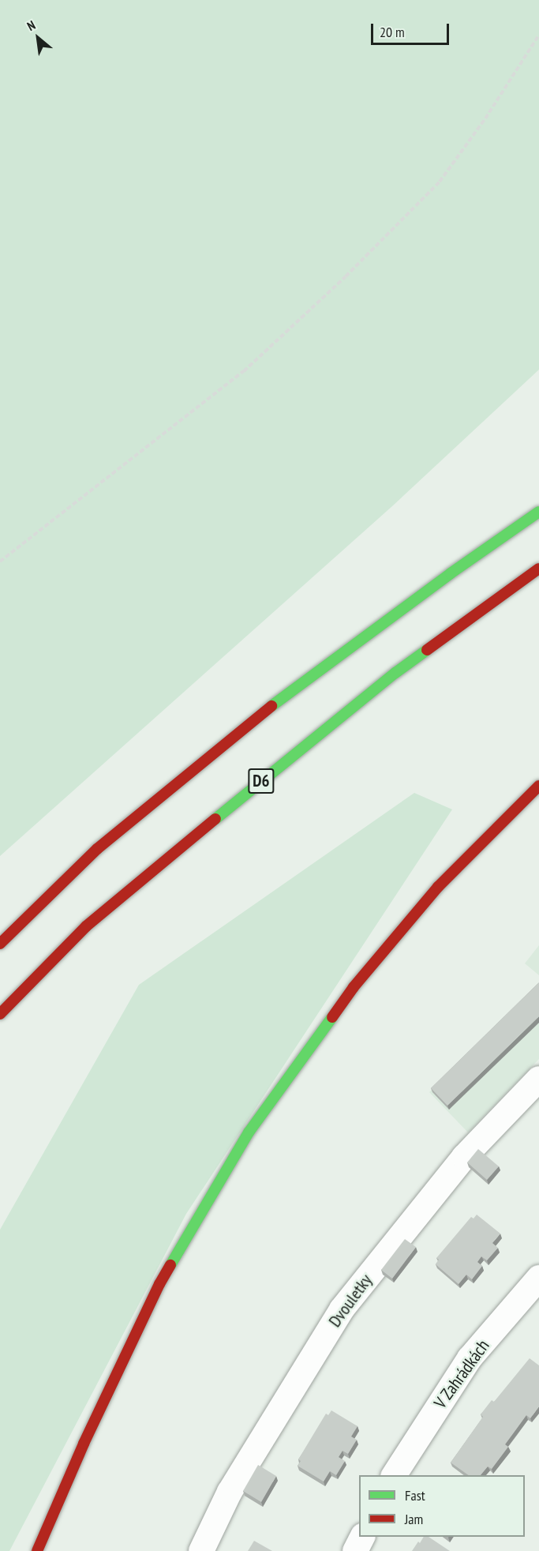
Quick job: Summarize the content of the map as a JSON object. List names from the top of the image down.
{
  "streets": {
    "main road": ["D6"],
    "street": ["Dvouletky", "V Zahrádkách"]
  },
  "legend": ["Fast", "Jam"],
  "scale_bar": "20 m",
  "north": "top left"
}
